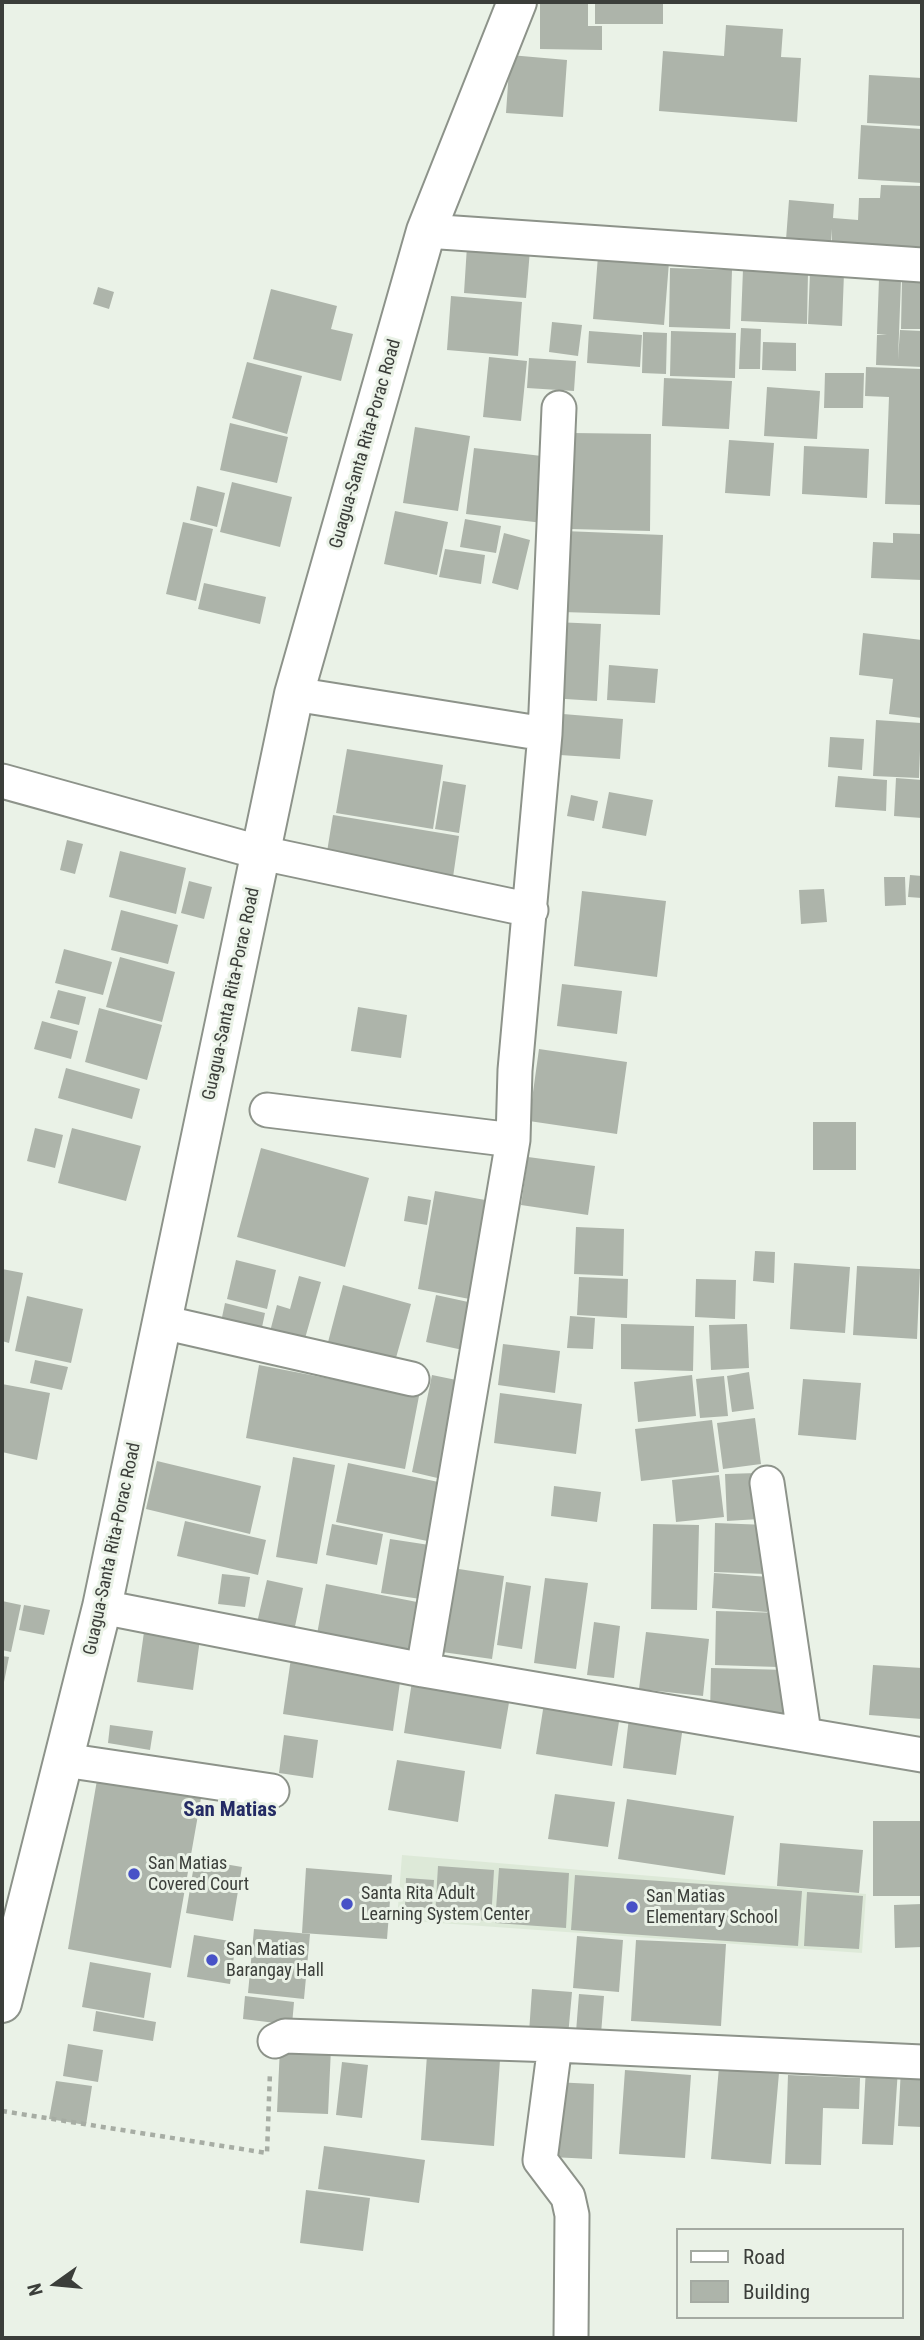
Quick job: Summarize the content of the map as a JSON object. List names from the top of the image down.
{
  "streets": {
    "main road": ["Guagua-Santa Rita-Porac Road"]
  },
  "districts": ["San Matias"],
  "places": [
    "San Matias Covered Court",
    "Santa Rita Adult Learning System Center",
    "San Matias Elementary School",
    "San Matias Barangay Hall"
  ],
  "legend": ["Road", "Building"],
  "north": "left"
}
